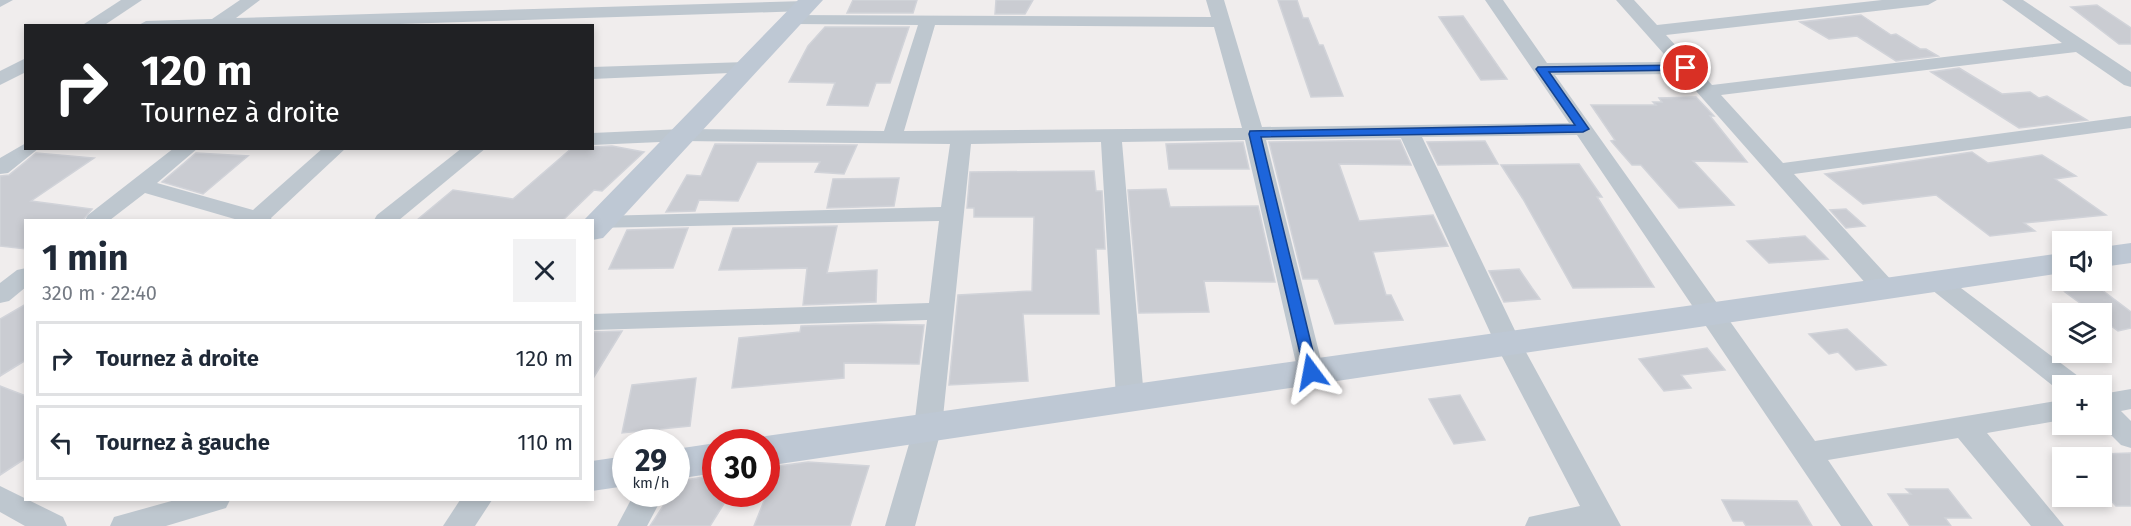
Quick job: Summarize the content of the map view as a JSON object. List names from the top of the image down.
{
  "page": {
    "turn": ["120 m", "Tournez à droite"],
    "heading": ["1 min", "320 m · 22:40"],
    "map_buttons": ["+", "−"],
    "list": [
      {
        "name": "Tournez à droite",
        "value": "120 m"
      },
      {
        "name": "Tournez à gauche",
        "value": "110 m"
      }
    ],
    "speed": "29 km/h",
    "limit": "30"
  }
}
